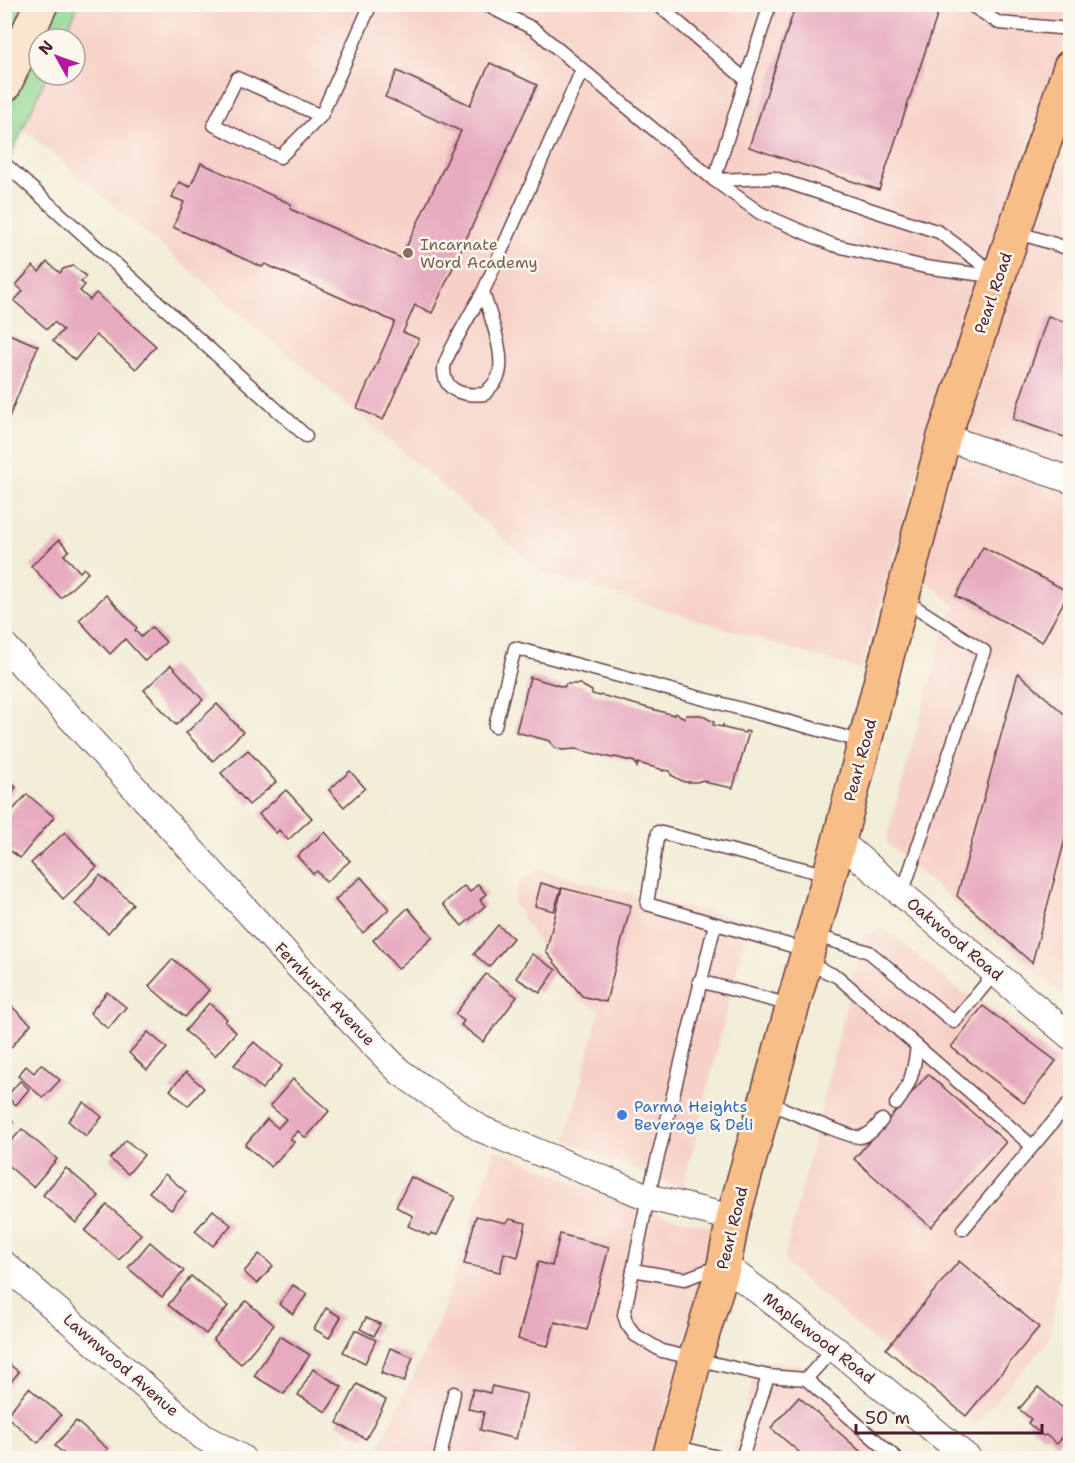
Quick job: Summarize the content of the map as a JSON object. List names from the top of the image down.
{
  "streets": {
    "main road": ["Pearl Road"],
    "street": [
      "Oakwood Road",
      "Fernhurst Avenue",
      "Maplewood Road",
      "Lawnwood Avenue"
    ]
  },
  "crossings": [
    ["Pearl Road", "Oakwood Road"],
    ["Pearl Road", "Fernhurst Avenue"],
    ["Pearl Road", "Maplewood Road"]
  ],
  "places": ["Incarnate Word Academy", "Parma Heights Beverage & Deli"],
  "scale_bar": "50 m",
  "north": "top left"
}
